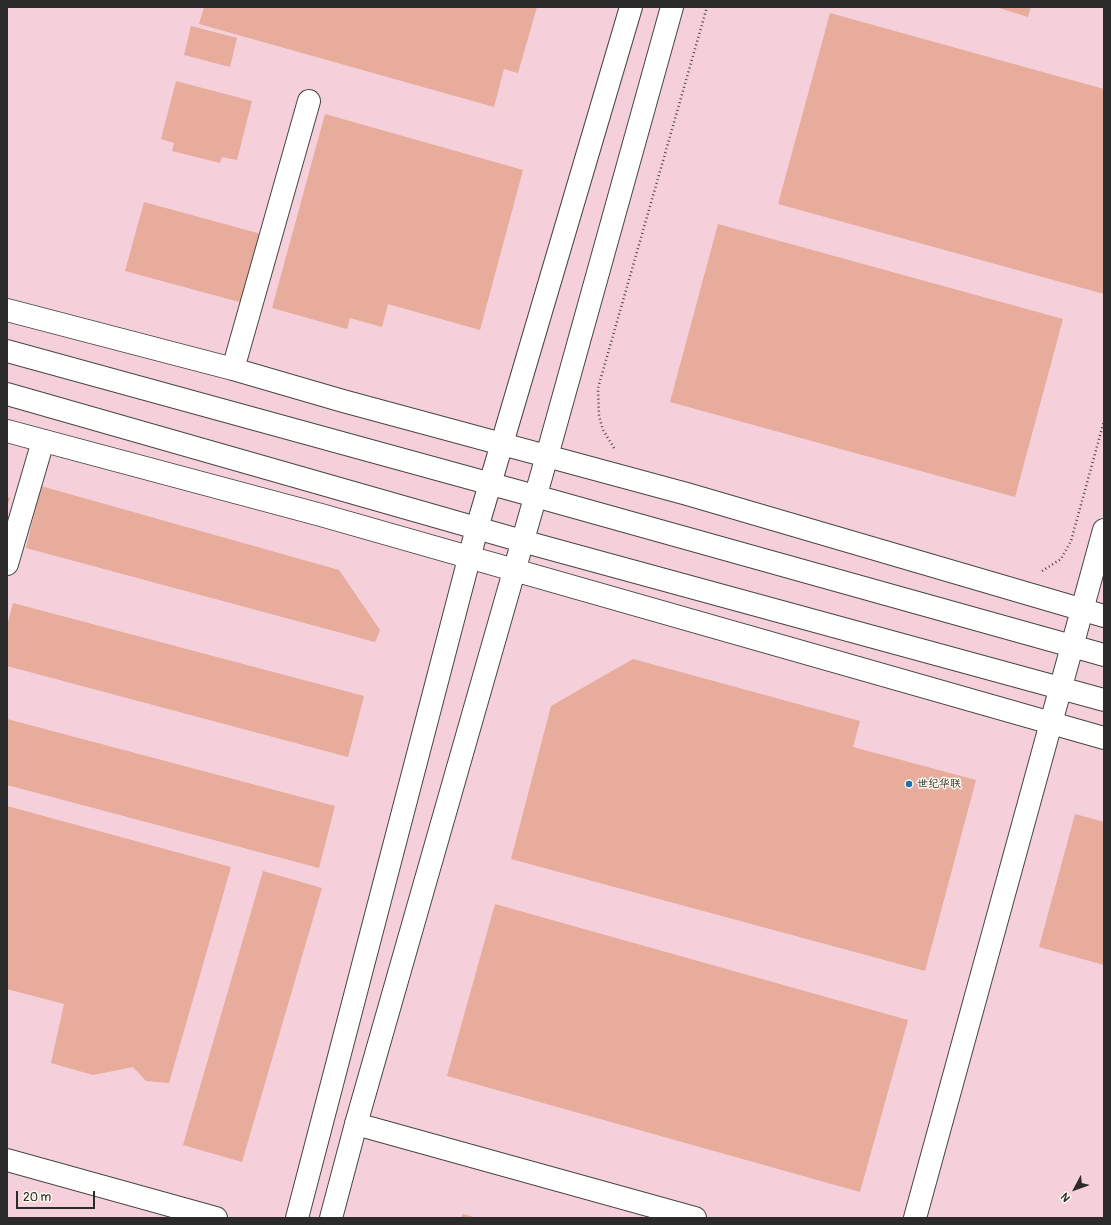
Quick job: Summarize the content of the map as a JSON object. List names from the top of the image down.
{
  "places": ["世纪华联"],
  "scale_bar": "20 m",
  "north": "bottom left"
}
